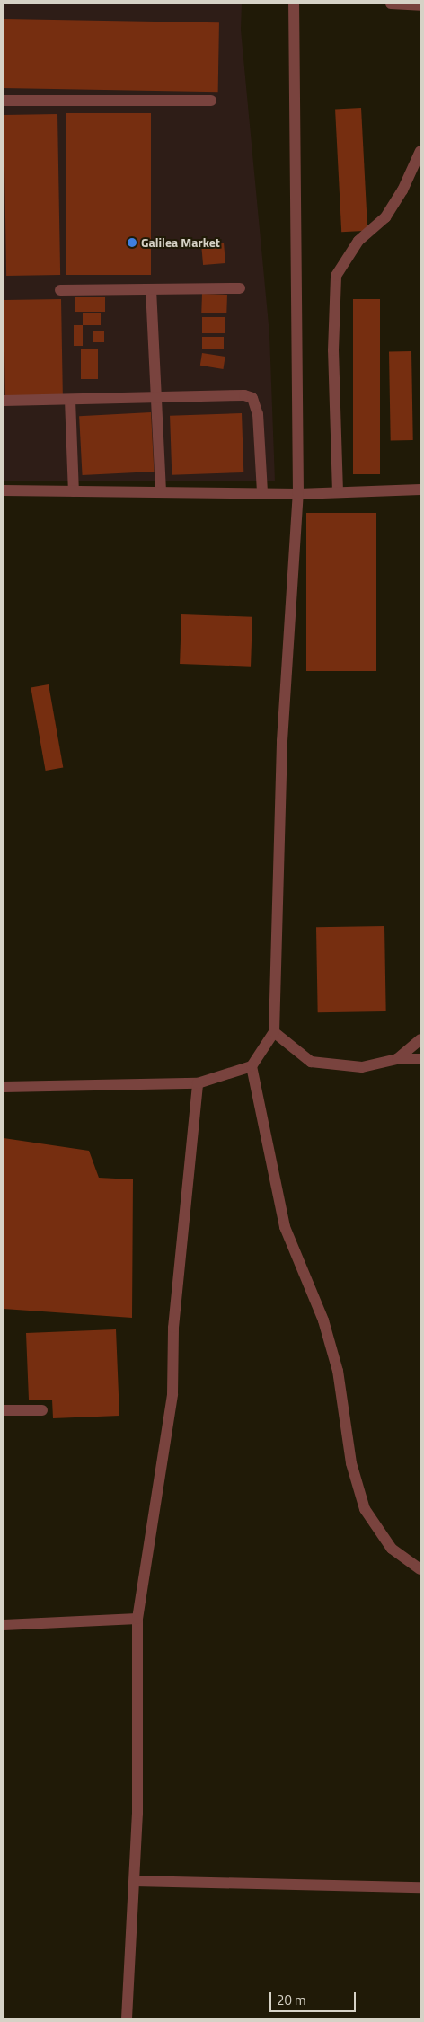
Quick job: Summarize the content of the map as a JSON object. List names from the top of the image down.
{
  "places": ["Galilea Market"],
  "scale_bar": "20 m"
}
